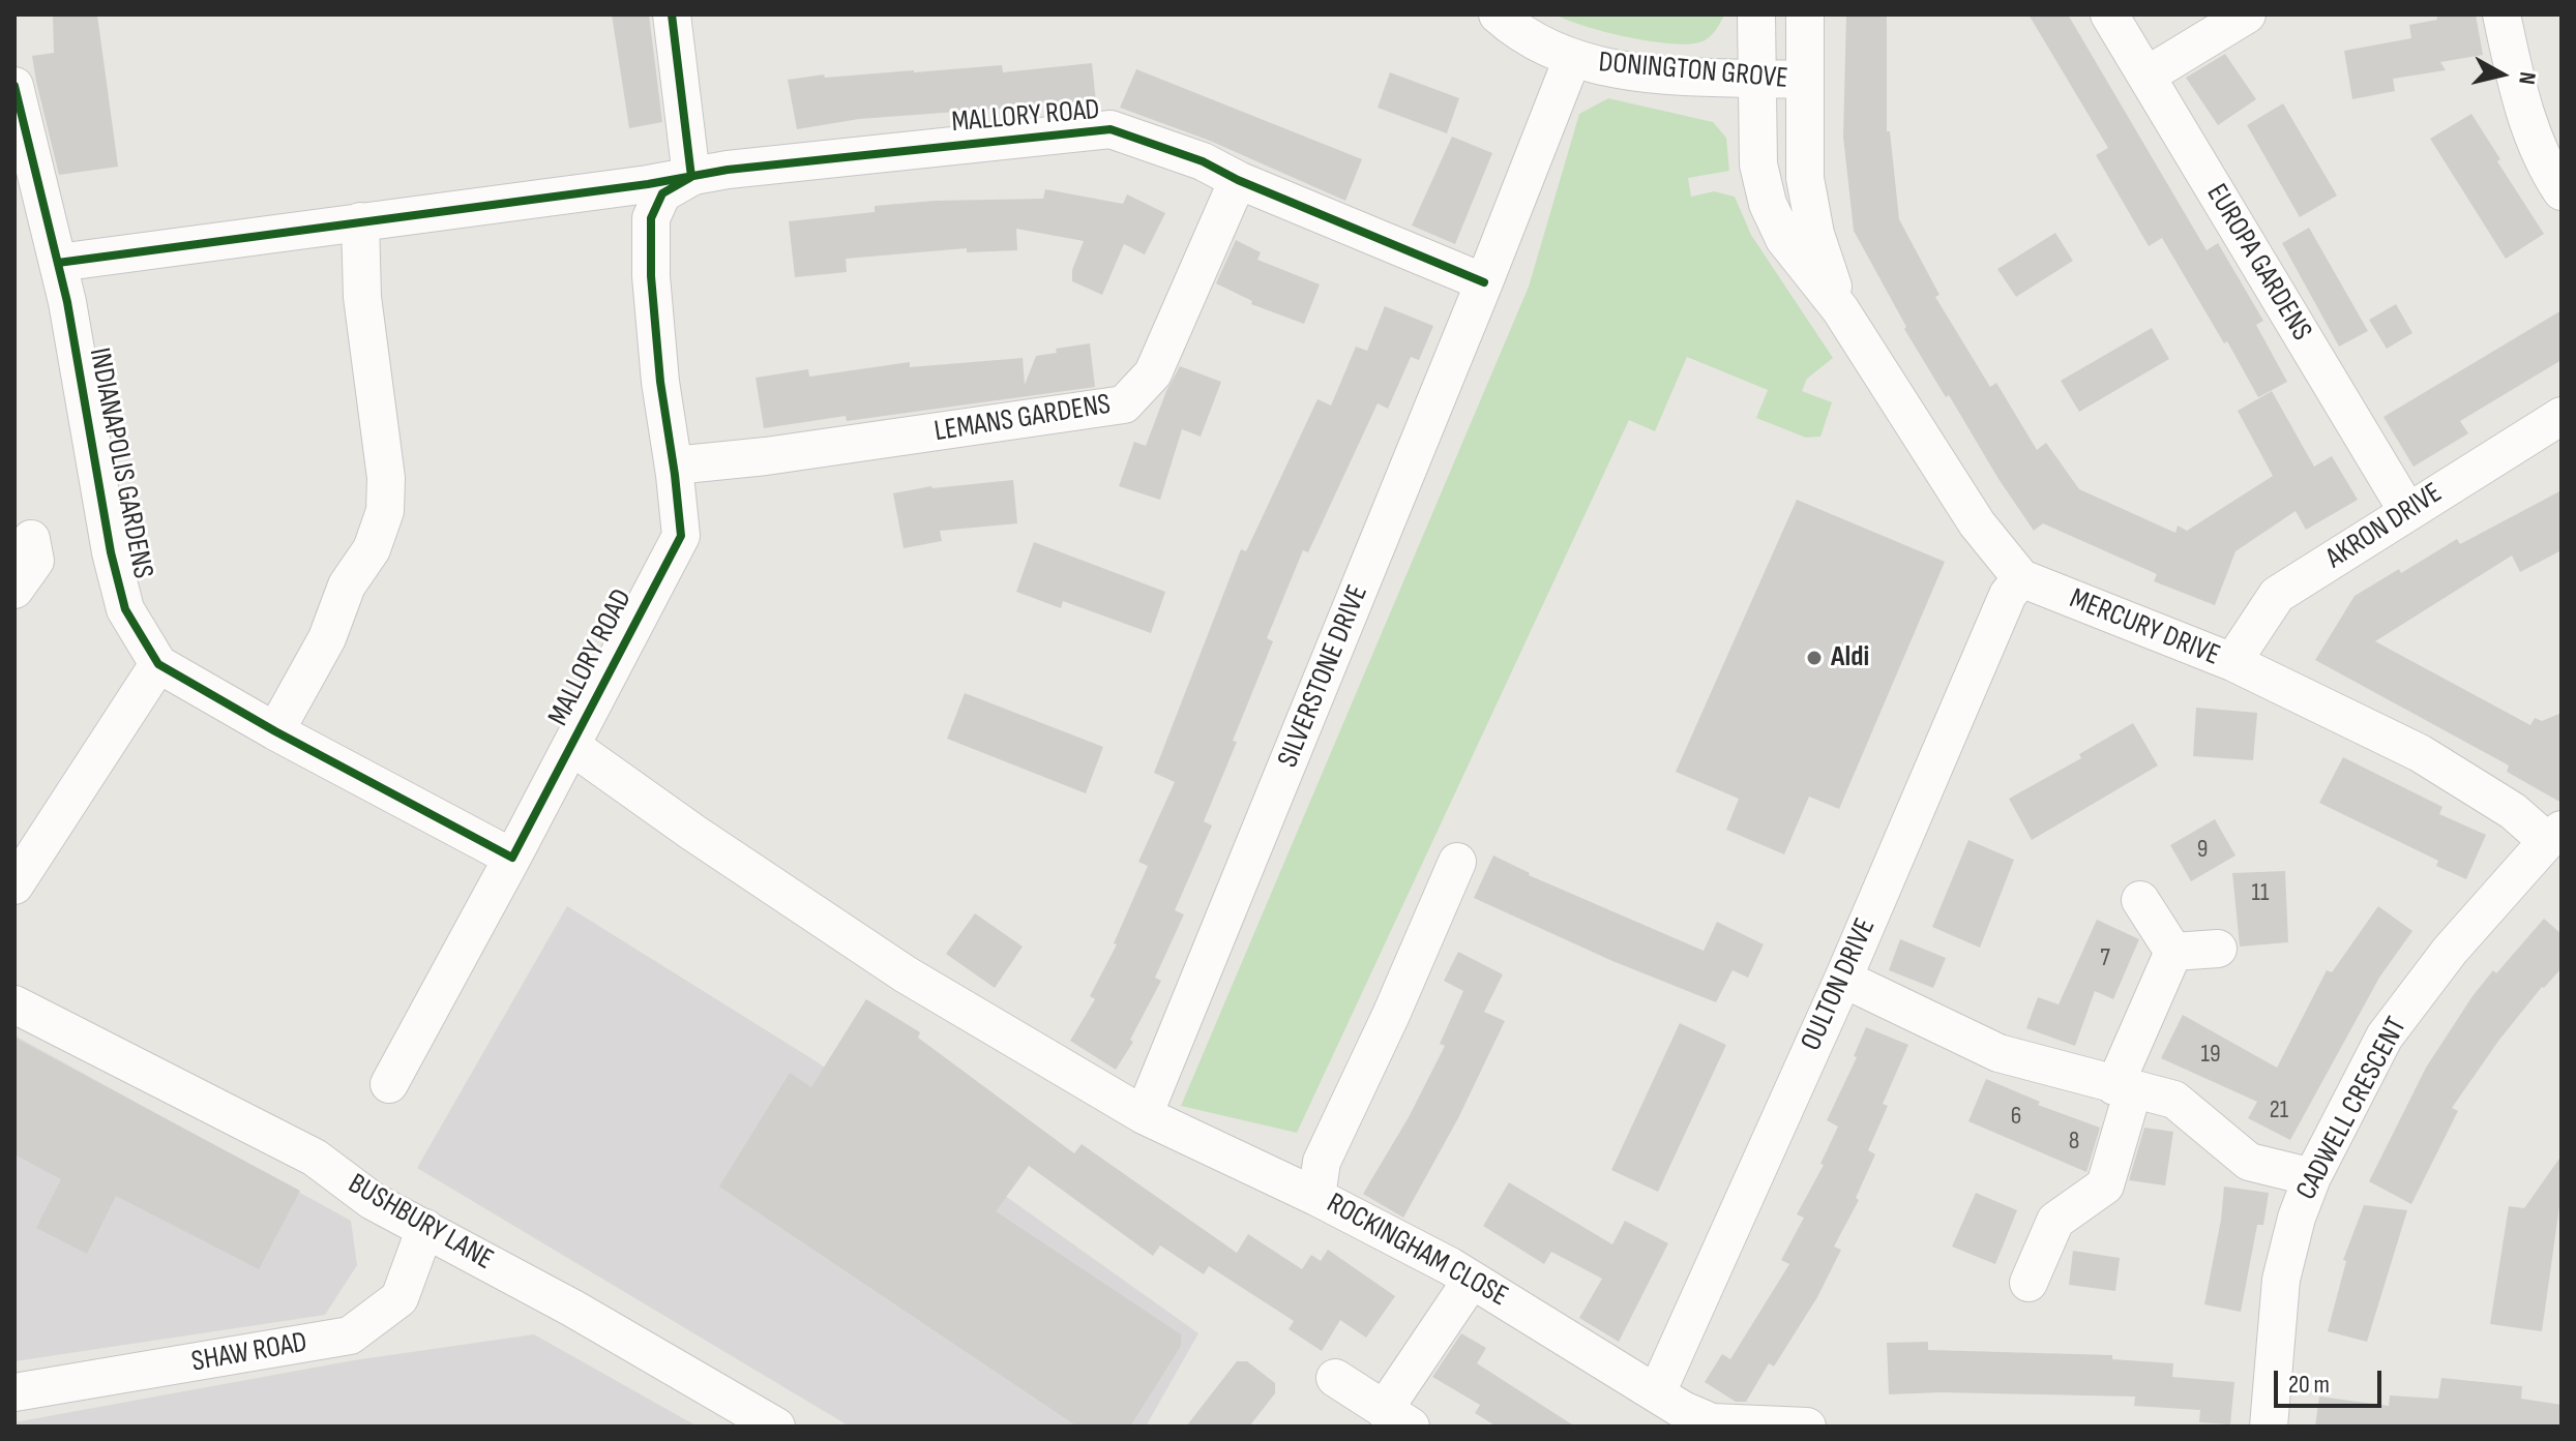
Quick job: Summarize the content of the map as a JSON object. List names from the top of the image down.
{
  "streets": {
    "street": [
      "DONINGTON GROVE",
      "MALLORY ROAD",
      "EUROPA GARDENS",
      "LEMANS GARDENS",
      "INDIANAPOLIS GARDENS",
      "AKRON DRIVE",
      "MERCURY DRIVE",
      "SILVERSTONE DRIVE",
      "OULTON DRIVE",
      "CADWELL CRESCENT",
      "BUSHBURY LANE",
      "ROCKINGHAM CLOSE",
      "SHAW ROAD"
    ]
  },
  "crossings": [
    ["DONINGTON GROVE", "MERCURY DRIVE"],
    ["DONINGTON GROVE", "SILVERSTONE DRIVE"],
    ["MALLORY ROAD", "LEMANS GARDENS"],
    ["MALLORY ROAD", "INDIANAPOLIS GARDENS"],
    ["MALLORY ROAD", "SILVERSTONE DRIVE"],
    ["EUROPA GARDENS", "AKRON DRIVE"],
    ["AKRON DRIVE", "MERCURY DRIVE"],
    ["MERCURY DRIVE", "OULTON DRIVE"],
    ["MERCURY DRIVE", "CADWELL CRESCENT"],
    ["OULTON DRIVE", "ROCKINGHAM CLOSE"],
    ["BUSHBURY LANE", "SHAW ROAD"]
  ],
  "places": ["Aldi"],
  "house_numbers": [
    "9",
    "11",
    "7",
    "19",
    "21",
    "6",
    "8"
  ],
  "scale_bar": "20 m",
  "north": "right"
}
